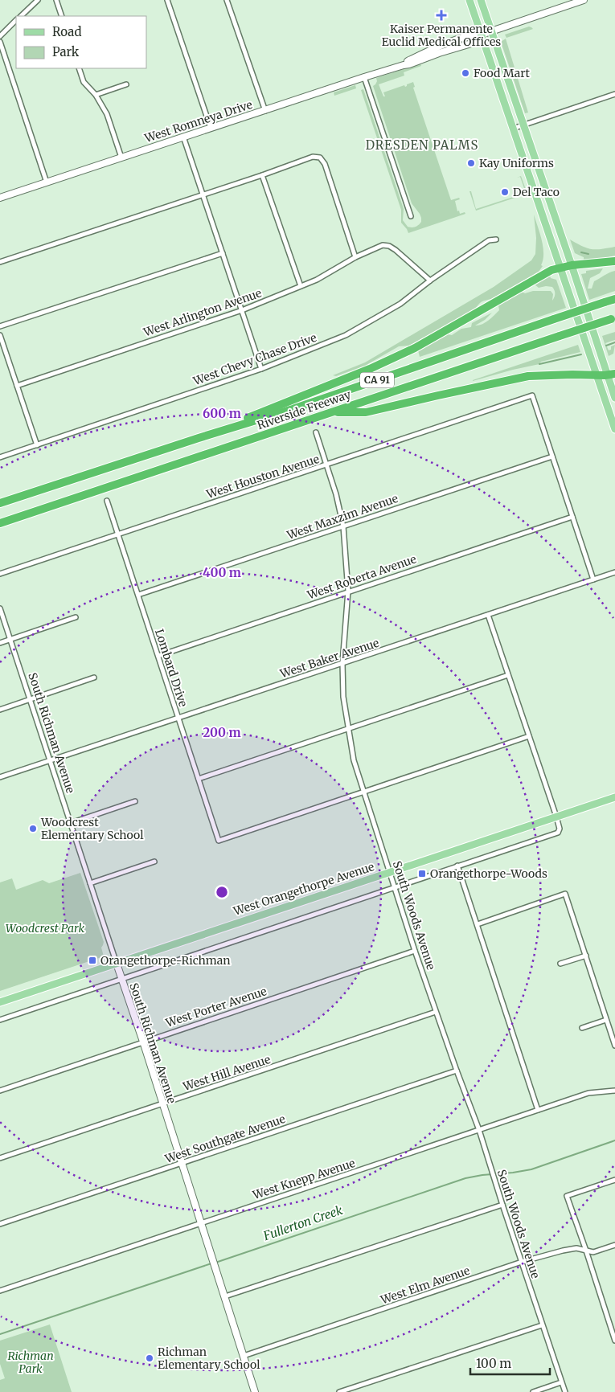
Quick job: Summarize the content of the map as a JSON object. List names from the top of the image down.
{
  "streets": {
    "highway": ["CA 91", "Riverside Freeway"],
    "main road": ["West Orangethorpe Avenue"],
    "street": [
      "West Romneya Drive",
      "West Arlington Avenue",
      "West Chevy Chase Drive",
      "West Houston Avenue",
      "West Maxzim Avenue",
      "West Roberta Avenue",
      "West Baker Avenue",
      "Lombard Drive",
      "South Richman Avenue",
      "South Woods Avenue",
      "West Porter Avenue",
      "West Hill Avenue",
      "West Southgate Avenue",
      "West Knepp Avenue",
      "West Elm Avenue"
    ]
  },
  "crossings": [
    ["West Arlington Avenue", "West Chevy Chase Drive"],
    ["West Houston Avenue", "West Maxzim Avenue"],
    ["West Houston Avenue", "Lombard Drive"],
    ["West Houston Avenue", "South Woods Avenue"],
    ["West Maxzim Avenue", "Lombard Drive"],
    ["West Maxzim Avenue", "South Woods Avenue"],
    ["West Roberta Avenue", "Lombard Drive"],
    ["West Roberta Avenue", "South Woods Avenue"],
    ["West Baker Avenue", "Lombard Drive"],
    ["West Baker Avenue", "South Richman Avenue"],
    ["West Baker Avenue", "South Woods Avenue"],
    ["Lombard Drive", "South Woods Avenue"],
    ["South Richman Avenue", "West Orangethorpe Avenue"],
    ["South Richman Avenue", "West Porter Avenue"],
    ["South Richman Avenue", "West Hill Avenue"],
    ["South Richman Avenue", "West Southgate Avenue"],
    ["South Richman Avenue", "West Knepp Avenue"],
    ["South Richman Avenue", "West Elm Avenue"],
    ["West Orangethorpe Avenue", "South Woods Avenue"],
    ["South Woods Avenue", "West Porter Avenue"],
    ["South Woods Avenue", "West Hill Avenue"],
    ["South Woods Avenue", "West Southgate Avenue"],
    ["South Woods Avenue", "West Knepp Avenue"],
    ["South Woods Avenue", "West Elm Avenue"]
  ],
  "districts": ["DRESDEN PALMS"],
  "water": ["Fullerton Creek"],
  "parks": ["Woodcrest Park", "Richman Park"],
  "places": {
    "health": ["Kaiser Permanente Euclid Medical Offices"],
    "other": [
      "Food Mart",
      "Kay Uniforms",
      "Del Taco",
      "Woodcrest Elementary School",
      "Richman Elementary School"
    ],
    "transit": ["Orangethorpe-Woods", "Orangethorpe-Richman"]
  },
  "legend": ["Road", "Park"],
  "scale_bar": "100 m",
  "rings": ["600 m", "400 m", "200 m"]
}
